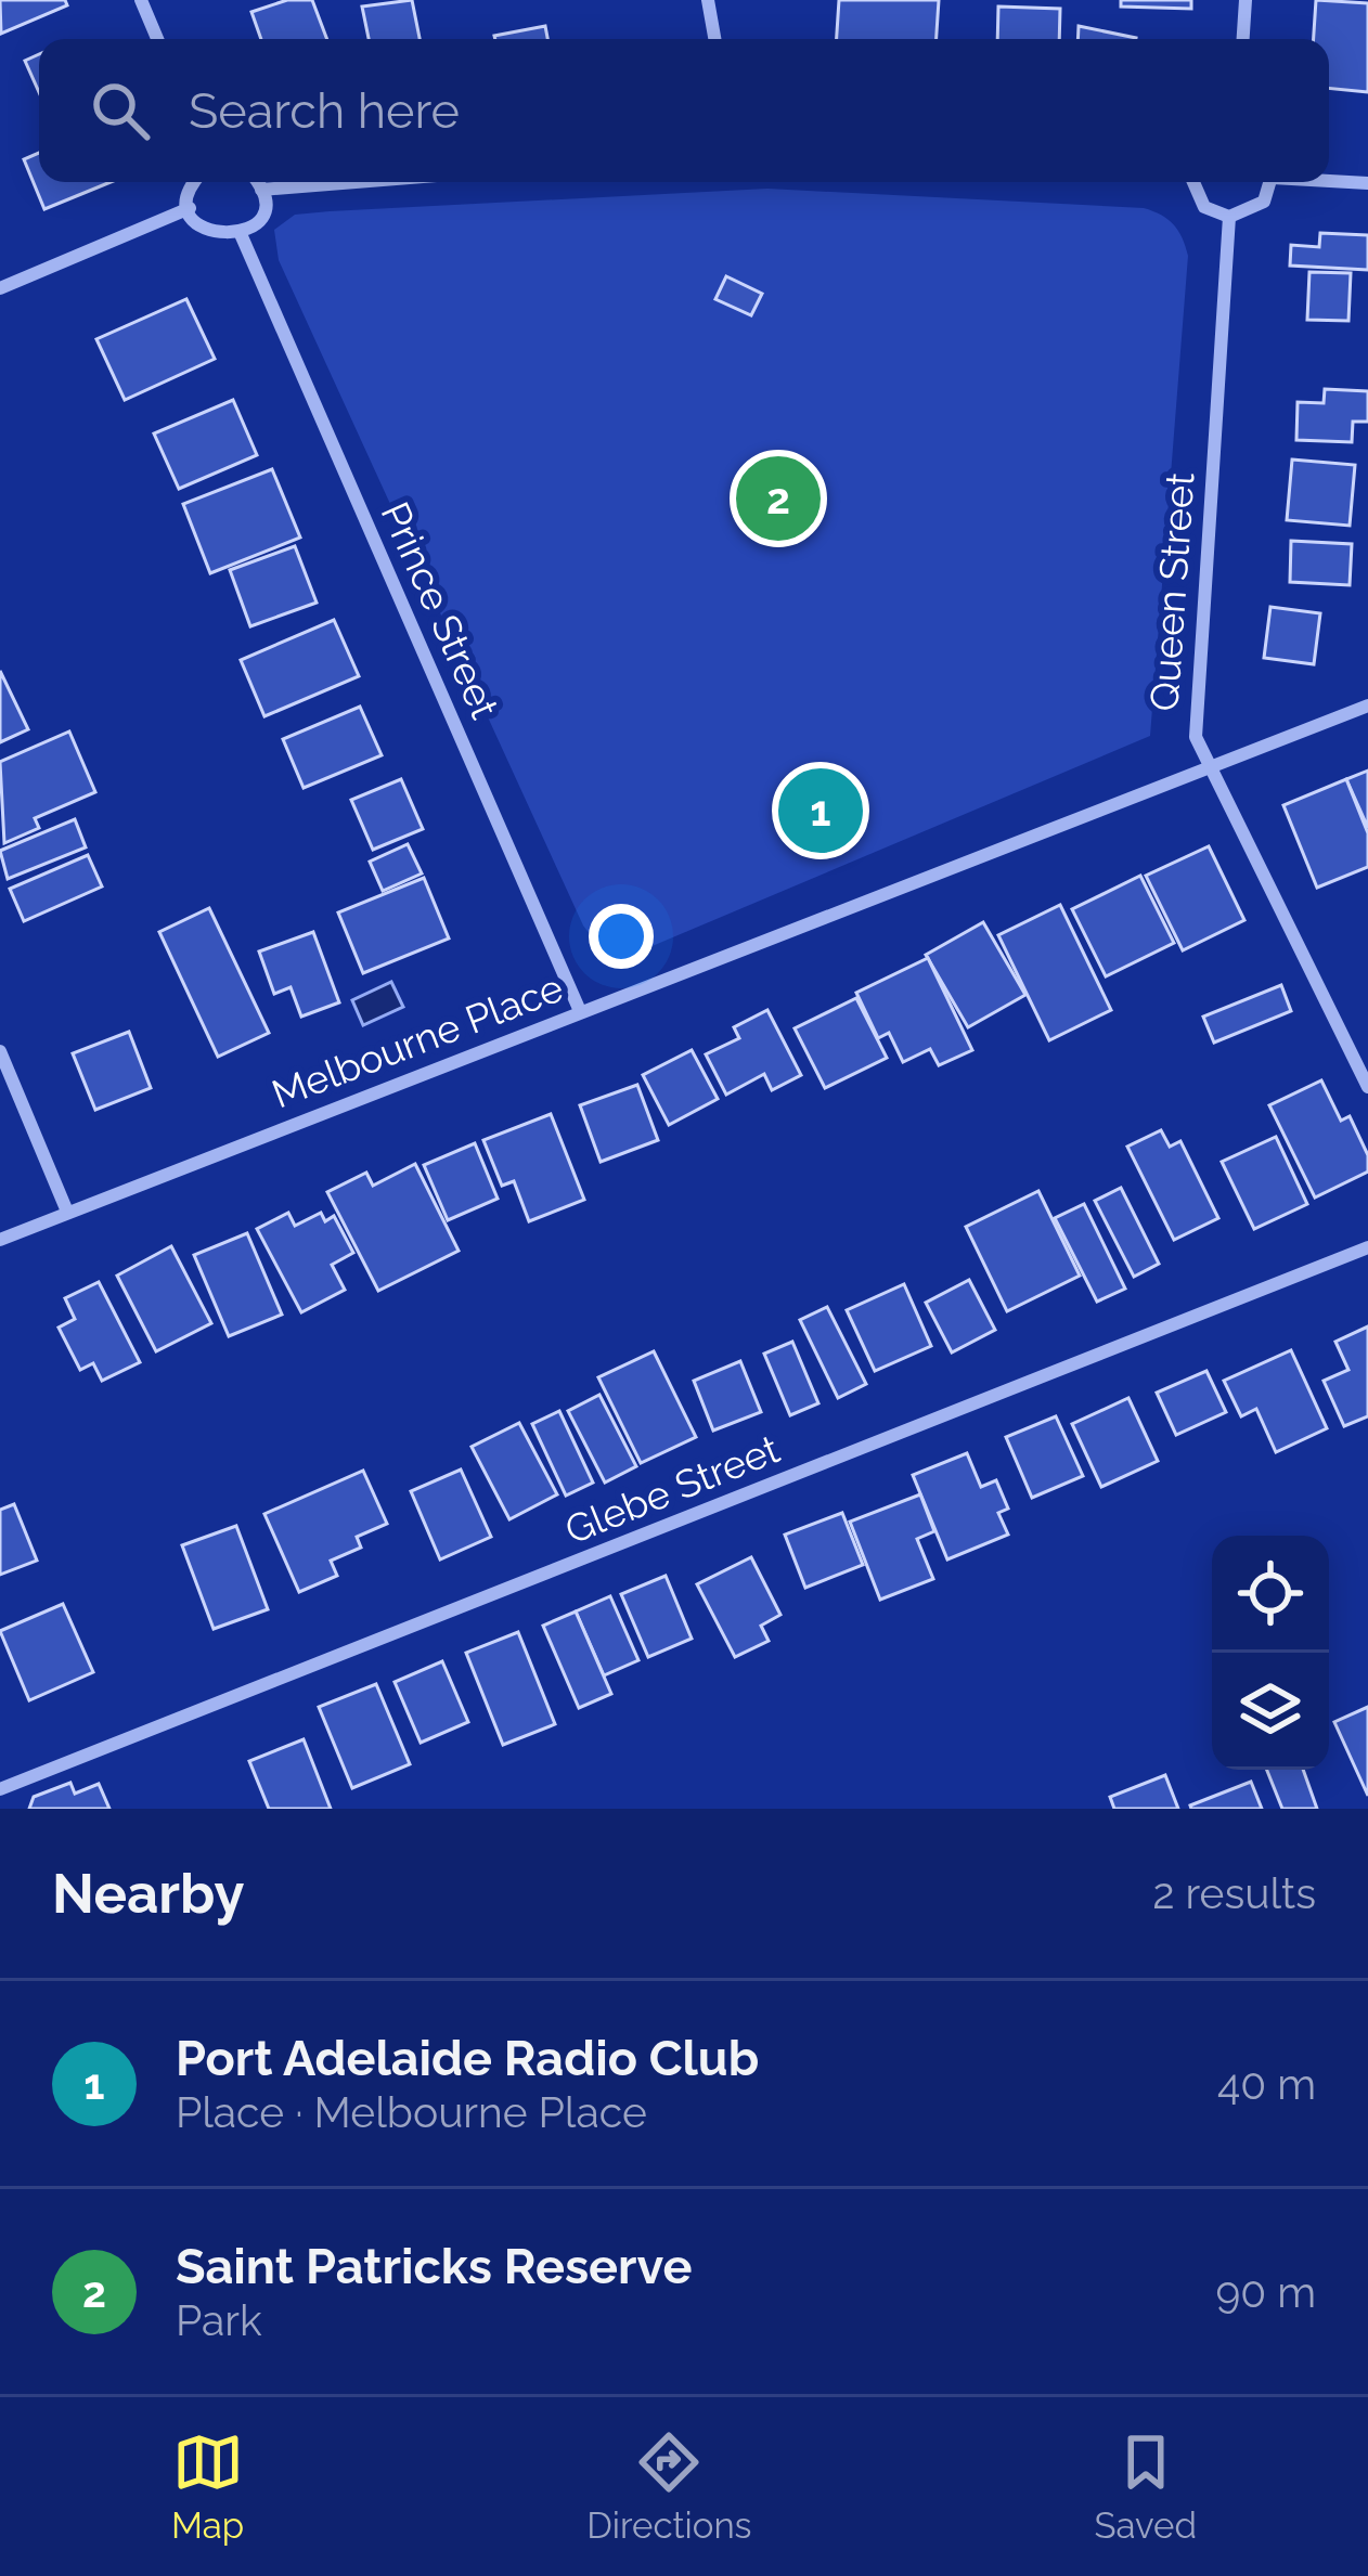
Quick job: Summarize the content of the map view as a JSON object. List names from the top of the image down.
{
  "streets": {
    "street": [
      "Queen Street",
      "Prince Street",
      "Melbourne Place",
      "Glebe Street"
    ]
  },
  "crossings": [
    ["Queen Street", "Melbourne Place"],
    ["Prince Street", "Melbourne Place"]
  ],
  "page": {
    "search": "Search here",
    "pins": ["2", "1"],
    "heading": ["Nearby", "2 results"],
    "list": [
      {
        "mark": "1",
        "name": "Port Adelaide Radio Club",
        "note": "Place · Melbourne Place",
        "value": "40 m"
      },
      {
        "mark": "2",
        "name": "Saint Patricks Reserve",
        "note": "Park",
        "value": "90 m"
      }
    ],
    "nav": ["Map", "Directions", "Saved"]
  }
}
